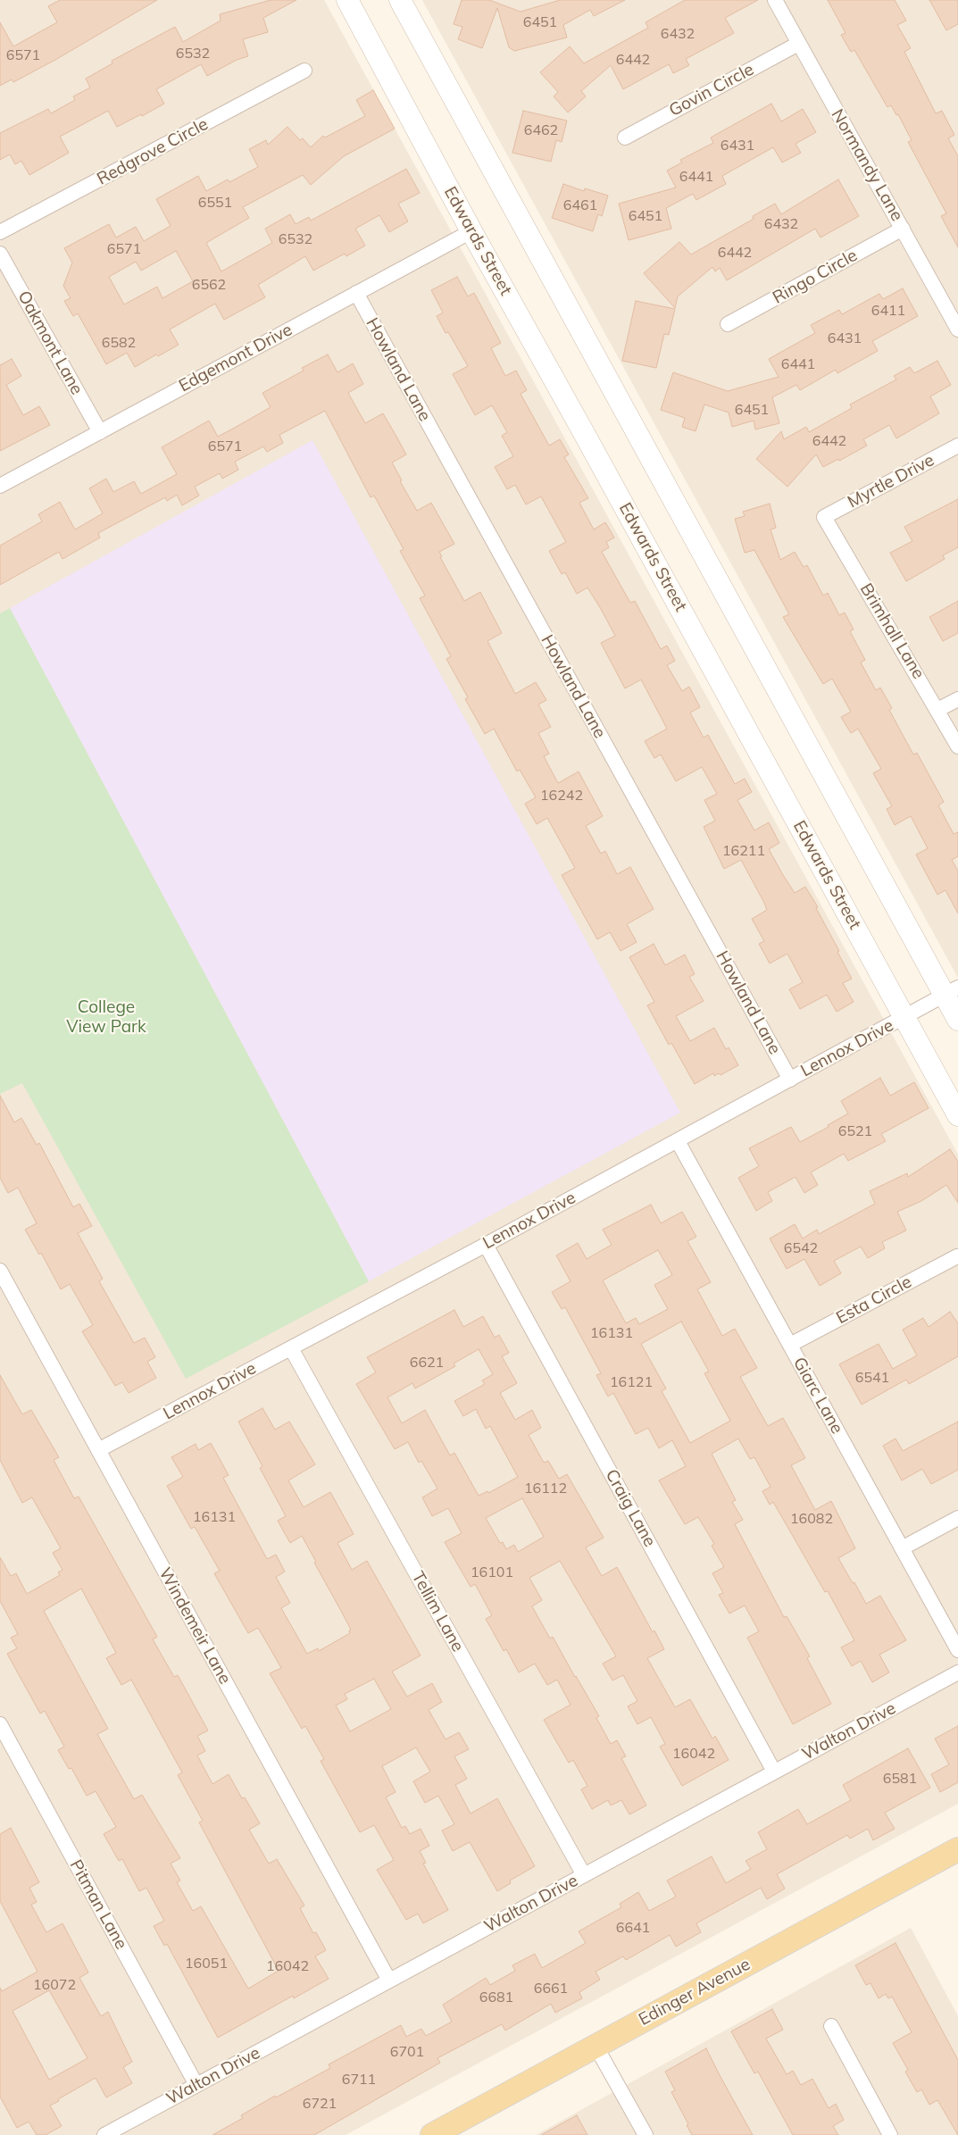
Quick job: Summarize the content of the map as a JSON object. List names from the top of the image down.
{
  "streets": {
    "main road": ["Edwards Street", "Edinger Avenue"],
    "street": [
      "Govin Circle",
      "Redgrove Circle",
      "Normandy Lane",
      "Ringo Circle",
      "Oakmont Lane",
      "Edgemont Drive",
      "Howland Lane",
      "Myrtle Drive",
      "Brimhall Lane",
      "Lennox Drive",
      "Esta Circle",
      "Giarc Lane",
      "Craig Lane",
      "Tellim Lane",
      "Windemeir Lane",
      "Walton Drive",
      "Pitman Lane"
    ]
  },
  "crossings": [
    ["Govin Circle", "Normandy Lane"],
    ["Normandy Lane", "Ringo Circle"],
    ["Edwards Street", "Edgemont Drive"],
    ["Edwards Street", "Lennox Drive"],
    ["Oakmont Lane", "Edgemont Drive"],
    ["Edgemont Drive", "Howland Lane"],
    ["Howland Lane", "Lennox Drive"],
    ["Myrtle Drive", "Brimhall Lane"],
    ["Lennox Drive", "Giarc Lane"],
    ["Lennox Drive", "Craig Lane"],
    ["Lennox Drive", "Tellim Lane"],
    ["Lennox Drive", "Windemeir Lane"],
    ["Esta Circle", "Giarc Lane"],
    ["Craig Lane", "Walton Drive"],
    ["Tellim Lane", "Walton Drive"],
    ["Windemeir Lane", "Walton Drive"],
    ["Walton Drive", "Pitman Lane"]
  ],
  "parks": ["College View Park"],
  "house_numbers": [
    "6451",
    "6432",
    "6532",
    "6571",
    "6442",
    "6462",
    "6431",
    "6441",
    "6551",
    "6461",
    "6451",
    "6432",
    "6532",
    "6571",
    "6442",
    "6562",
    "6411",
    "6431",
    "6582",
    "6441",
    "6451",
    "6442",
    "6571",
    "16242",
    "16211",
    "6521",
    "6542",
    "16131",
    "6621",
    "6541",
    "16121",
    "16112",
    "16131",
    "16082",
    "16101",
    "16042",
    "6581",
    "6641",
    "16051",
    "16042",
    "16072",
    "6661",
    "6681",
    "6701",
    "6711",
    "6721"
  ]
}
